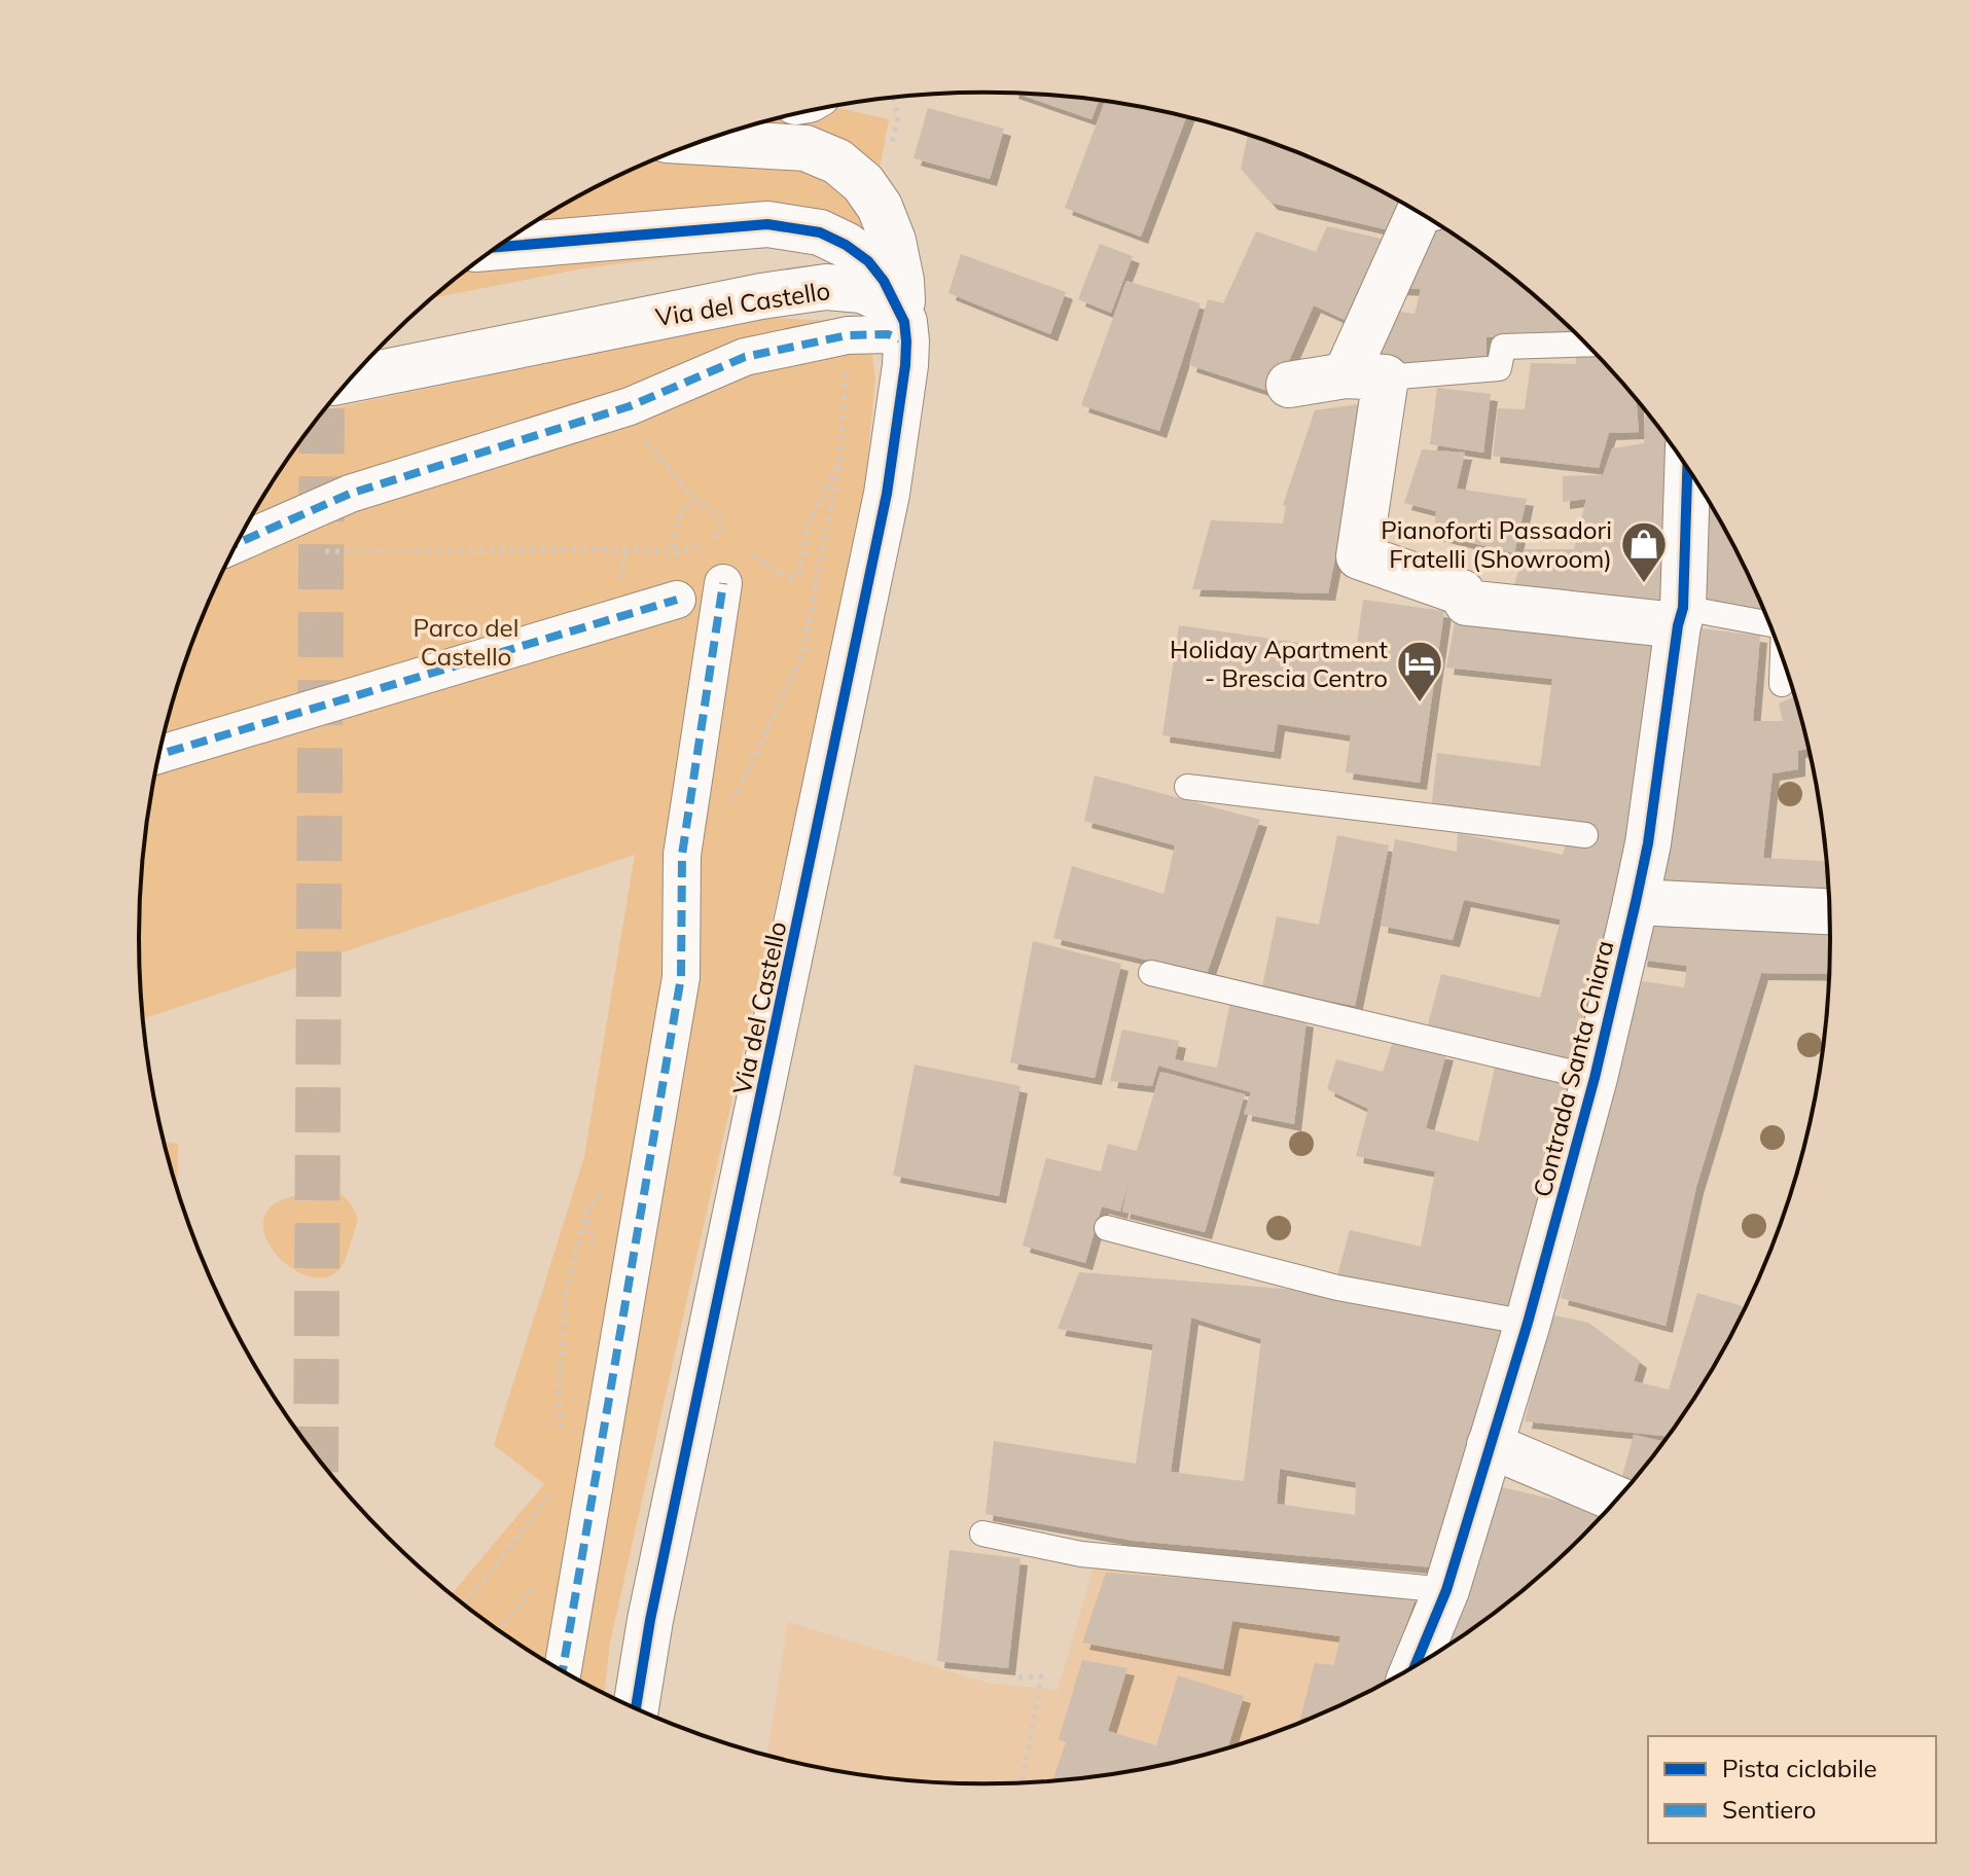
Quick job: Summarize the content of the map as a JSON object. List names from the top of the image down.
{
  "streets": {
    "street": ["Via del Castello", "Contrada Santa Chiara"]
  },
  "parks": ["Parco del Castello"],
  "places": {
    "shop": ["Pianoforti Passadori Fratelli (Showroom)"],
    "hotel": ["Holiday Apartment - Brescia Centro"]
  },
  "legend": ["Pista ciclabile", "Sentiero"]
}
